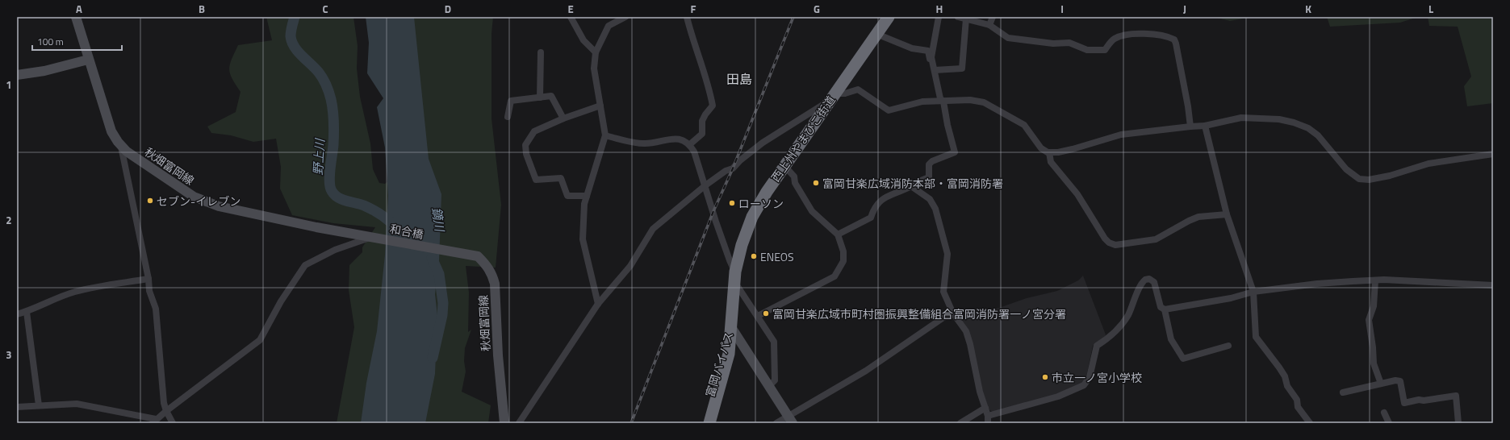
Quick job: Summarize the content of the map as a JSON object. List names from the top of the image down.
{
  "streets": {
    "highway": ["西上州やまびこ街道", "富岡バイパス"],
    "main road": ["秋畑富岡線", "和合橋"]
  },
  "crossings": [
    ["西上州やまびこ街道", "富岡バイパス"],
    ["秋畑富岡線", "和合橋"]
  ],
  "districts": ["田島"],
  "water": ["野上川", "鏑川"],
  "places": [
    "富岡甘楽広域消防本部・富岡消防署",
    "セブン-イレブン",
    "ローソン",
    "ENEOS",
    "富岡甘楽広域市町村圏振興整備組合富岡消防署一ノ宮分署",
    "市立一ノ宮小学校"
  ],
  "scale_bar": "100 m",
  "grid": {
    "columns": [
      "A",
      "B",
      "C",
      "D",
      "E",
      "F",
      "G",
      "H",
      "I",
      "J",
      "K",
      "L"
    ],
    "rows": ["1", "2", "3"]
  }
}
